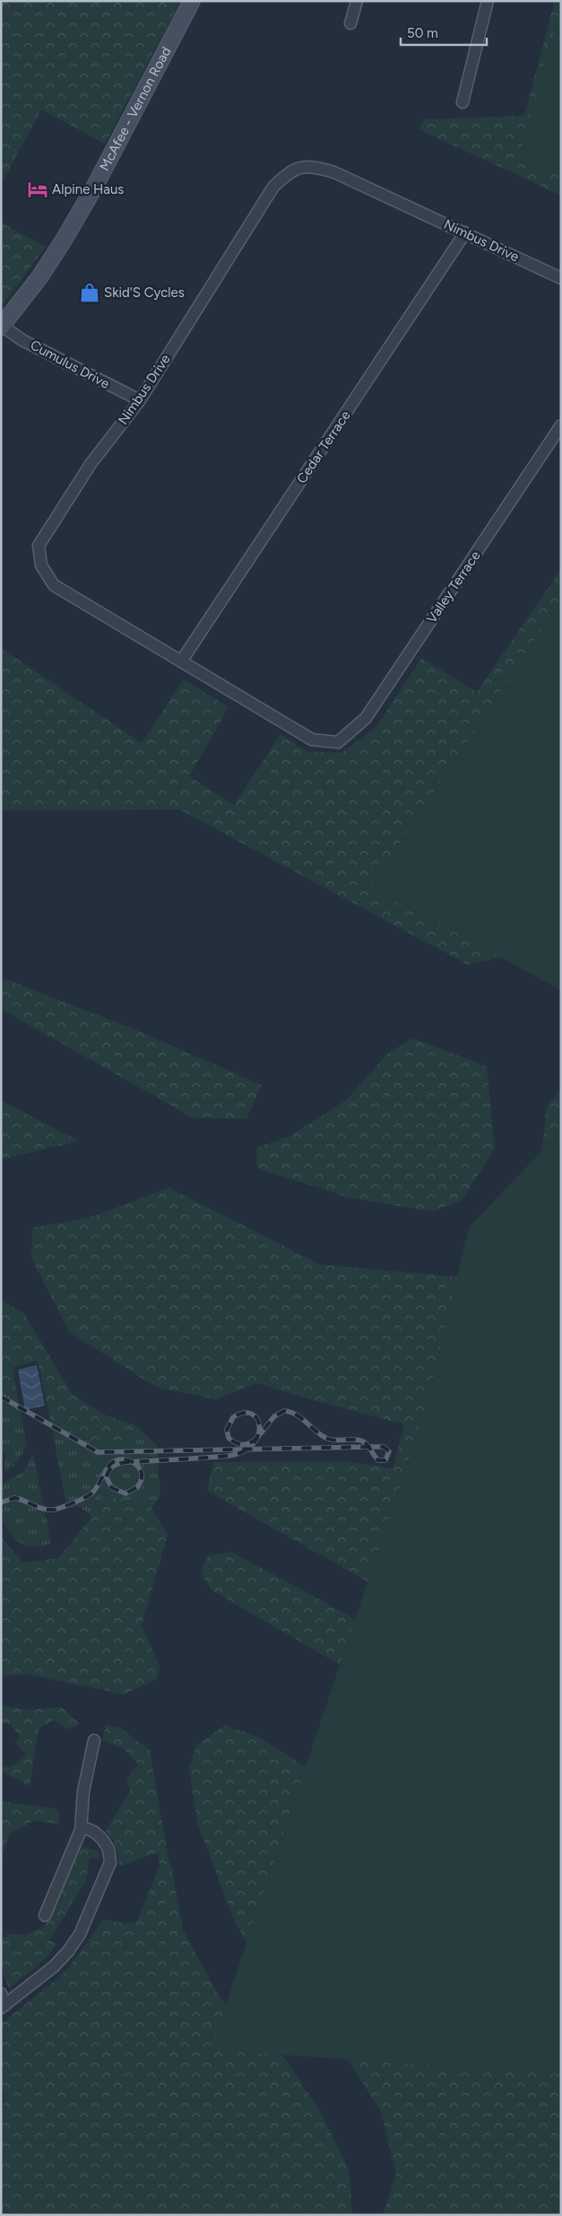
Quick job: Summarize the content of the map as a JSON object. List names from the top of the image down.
{
  "streets": {
    "main road": ["McAfee - Vernon Road"],
    "street": [
      "Nimbus Drive",
      "Cumulus Drive",
      "Cedar Terrace",
      "Valley Terrace"
    ]
  },
  "crossings": [
    ["McAfee - Vernon Road", "Cumulus Drive"],
    ["Nimbus Drive", "Cumulus Drive"],
    ["Nimbus Drive", "Cedar Terrace"],
    ["Nimbus Drive", "Valley Terrace"]
  ],
  "places": {
    "hotel": ["Alpine Haus"],
    "shop": ["Skid'S Cycles"]
  },
  "scale_bar": "50 m"
}
